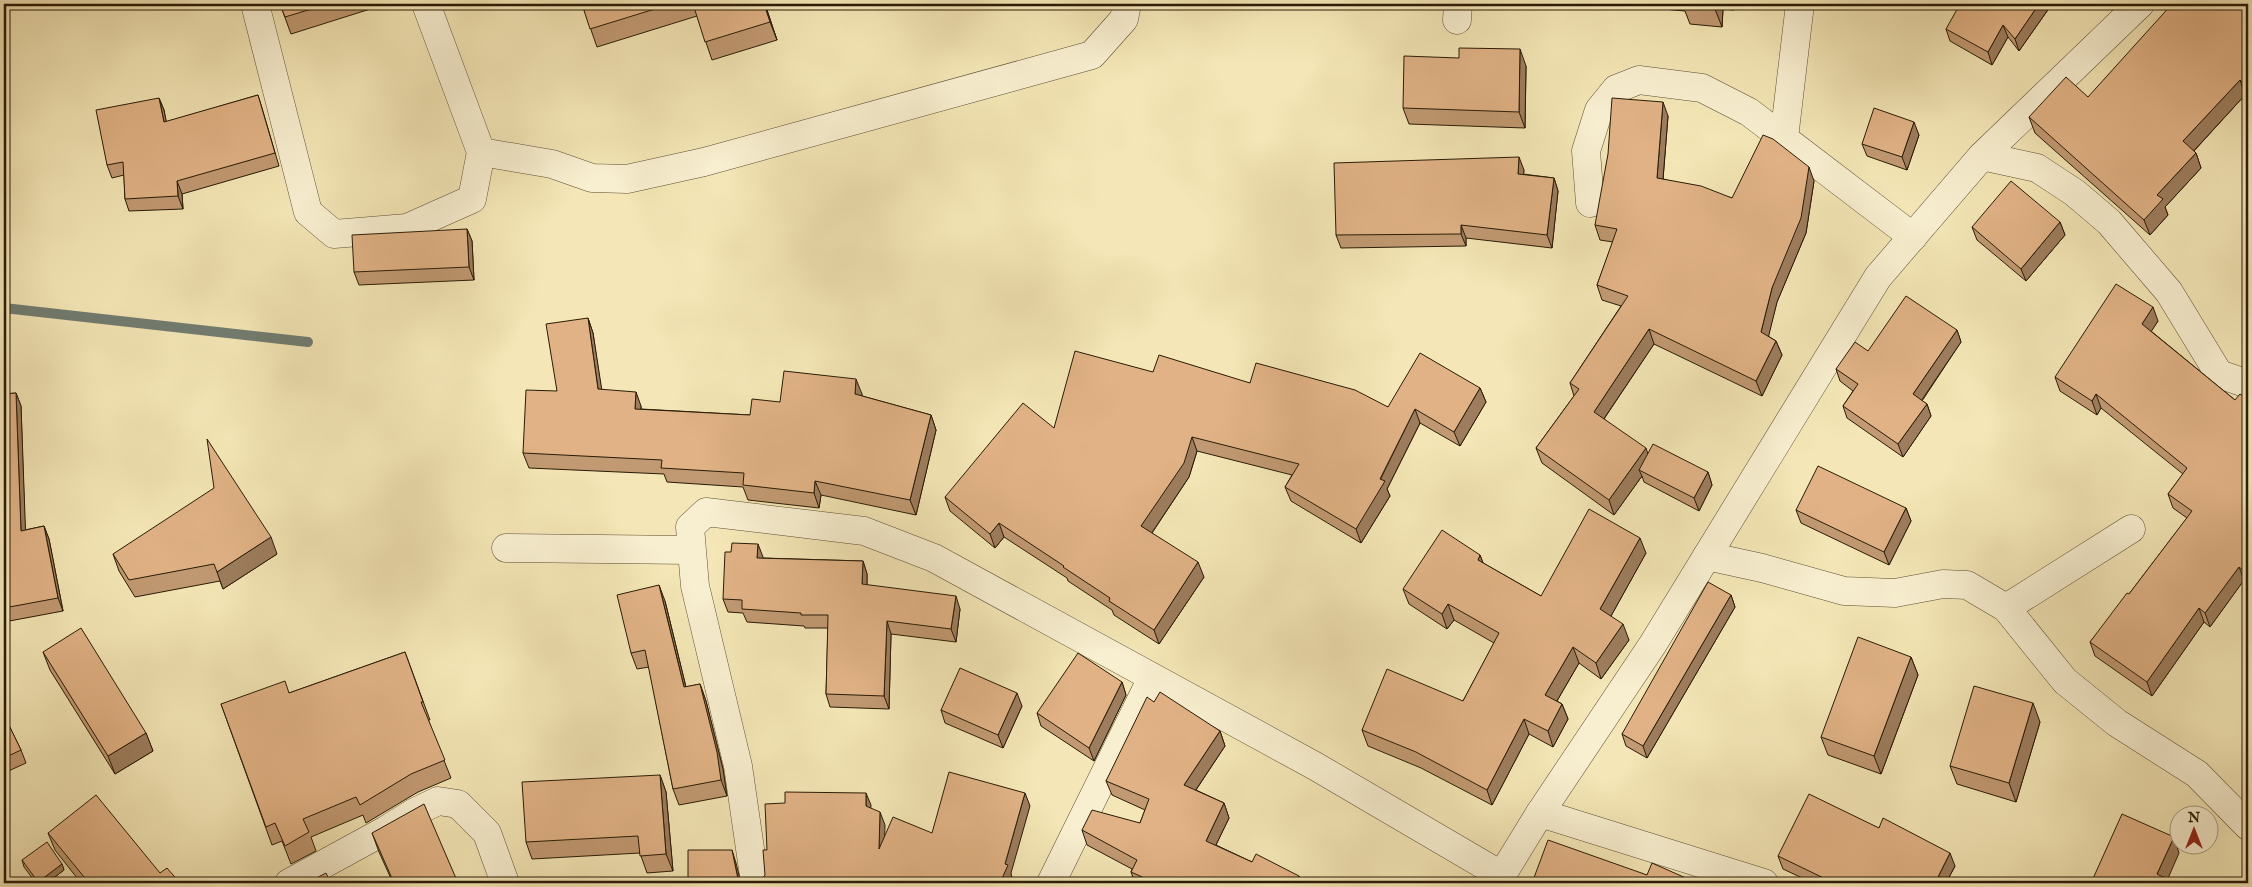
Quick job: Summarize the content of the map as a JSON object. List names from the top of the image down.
{
  "north": "top"
}
